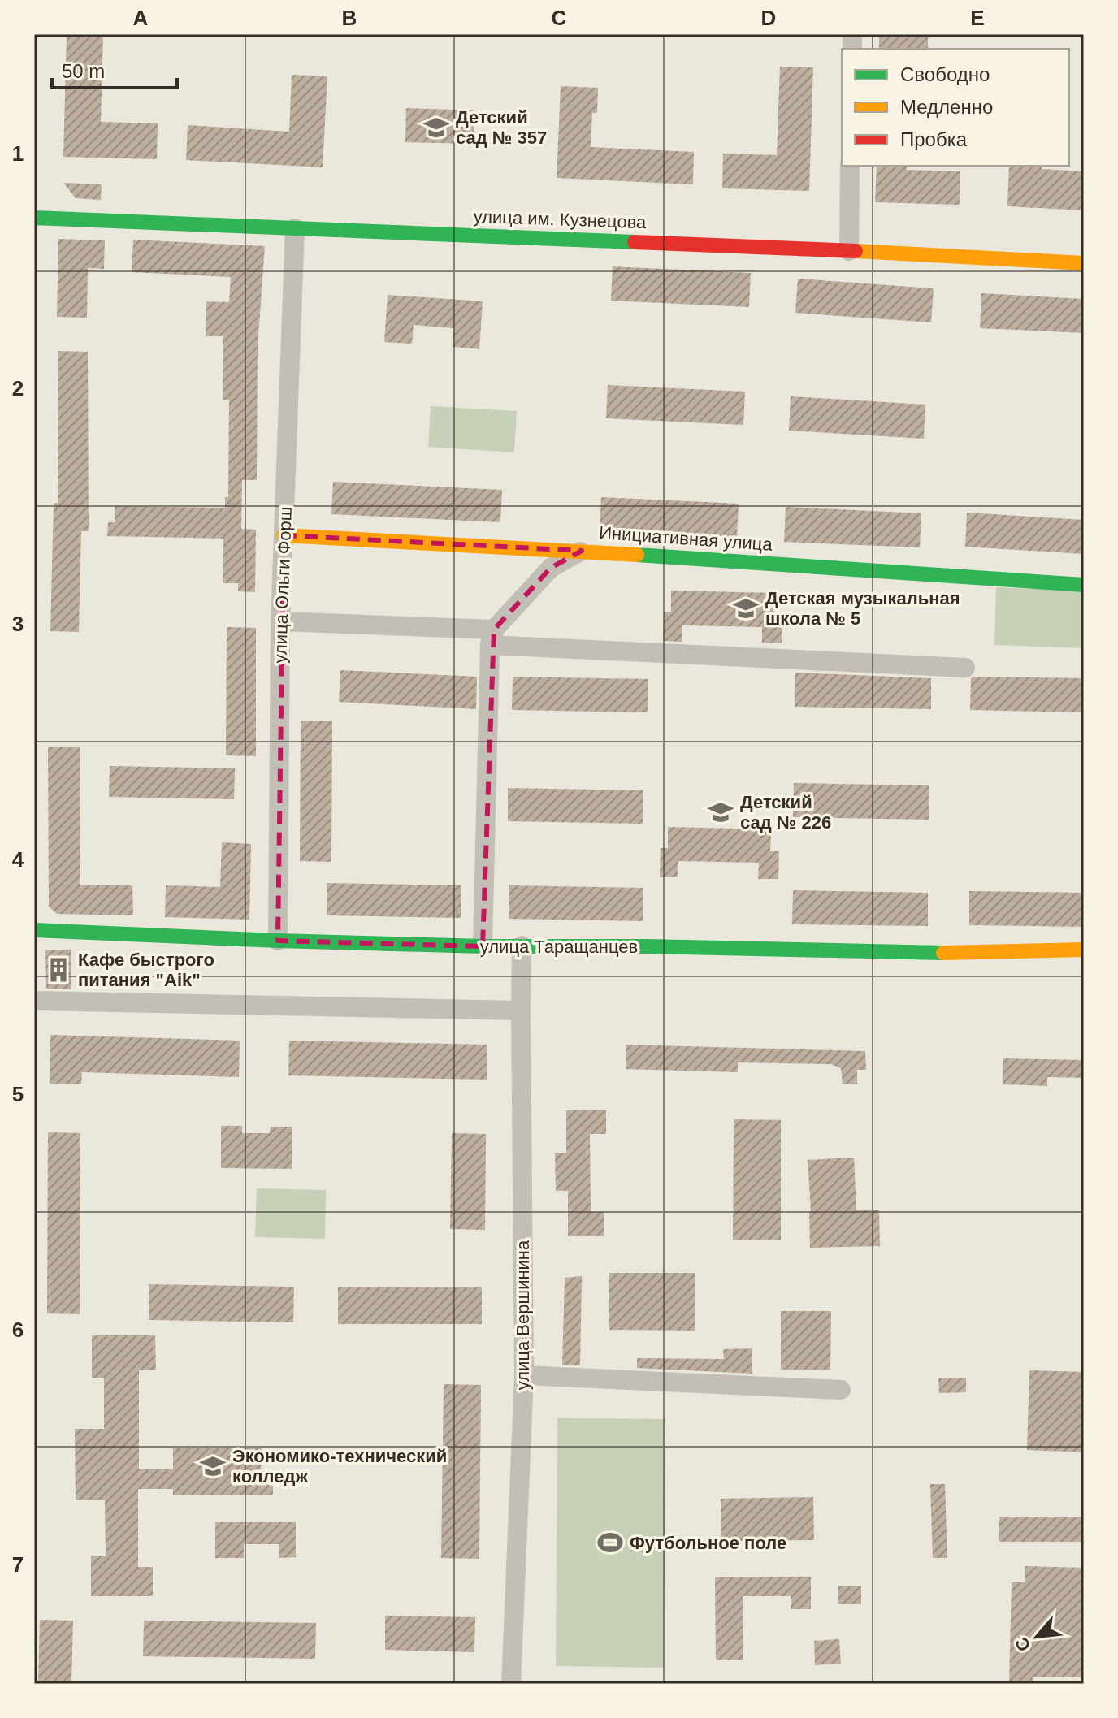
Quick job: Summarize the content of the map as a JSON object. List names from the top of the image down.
{
  "streets": {
    "street": [
      "улица им. Кузнецова",
      "Инициативная улица",
      "улица Ольги Форш",
      "улица Таращанцев",
      "улица Вершинина"
    ]
  },
  "crossings": [
    ["улица им. Кузнецова", "улица Ольги Форш"],
    ["Инициативная улица", "улица Ольги Форш"],
    ["улица Ольги Форш", "улица Таращанцев"],
    ["улица Таращанцев", "улица Вершинина"]
  ],
  "places": {
    "school or university": [
      "Детский сад № 357",
      "Детская музыкальная школа № 5",
      "Детский сад № 226",
      "Экономико-технический колледж"
    ],
    "building": ["Кафе быстрого питания \"Aik\""],
    "sports": ["Футбольное поле"]
  },
  "legend": ["Свободно", "Медленно", "Пробка"],
  "scale_bar": "50 m",
  "north": "bottom left",
  "grid": {
    "columns": [
      "A",
      "B",
      "C",
      "D",
      "E"
    ],
    "rows": [
      "1",
      "2",
      "3",
      "4",
      "5",
      "6",
      "7"
    ]
  }
}
